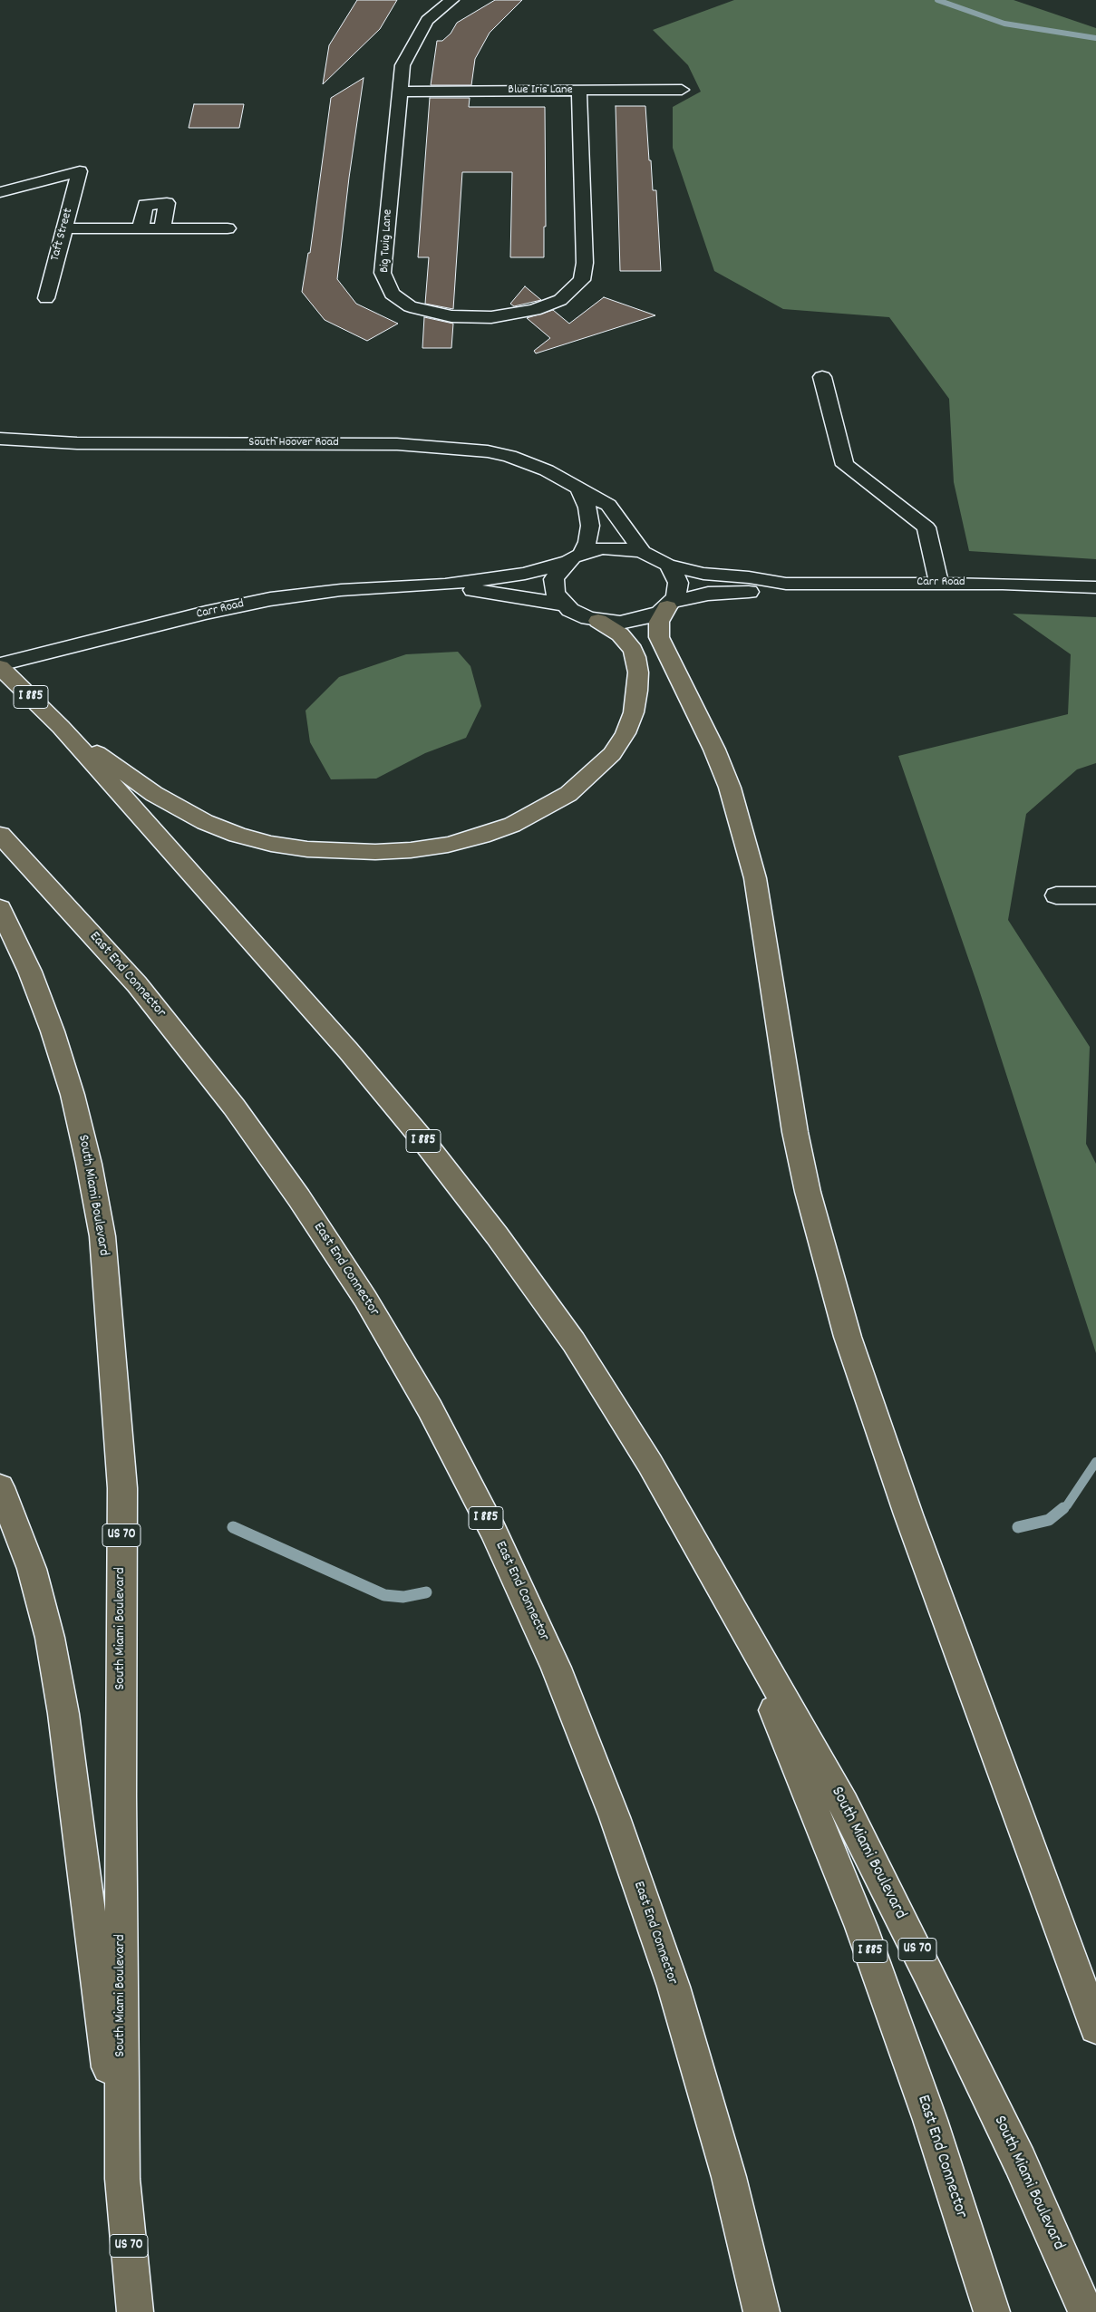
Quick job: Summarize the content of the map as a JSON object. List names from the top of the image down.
{
  "streets": {
    "highway": [
      "I 885",
      "East End Connector",
      "South Miami Boulevard",
      "US 70"
    ],
    "street": [
      "Blue Iris Lane",
      "Taft Street",
      "Big Twig Lane",
      "South Hoover Road",
      "Carr Road"
    ]
  },
  "crossings": [
    ["Blue Iris Lane", "Big Twig Lane"],
    ["South Hoover Road", "Carr Road"],
    ["Carr Road", "I 885"],
    ["I 885", "East End Connector"],
    ["I 885", "South Miami Boulevard"],
    ["East End Connector", "South Miami Boulevard"]
  ]
}
